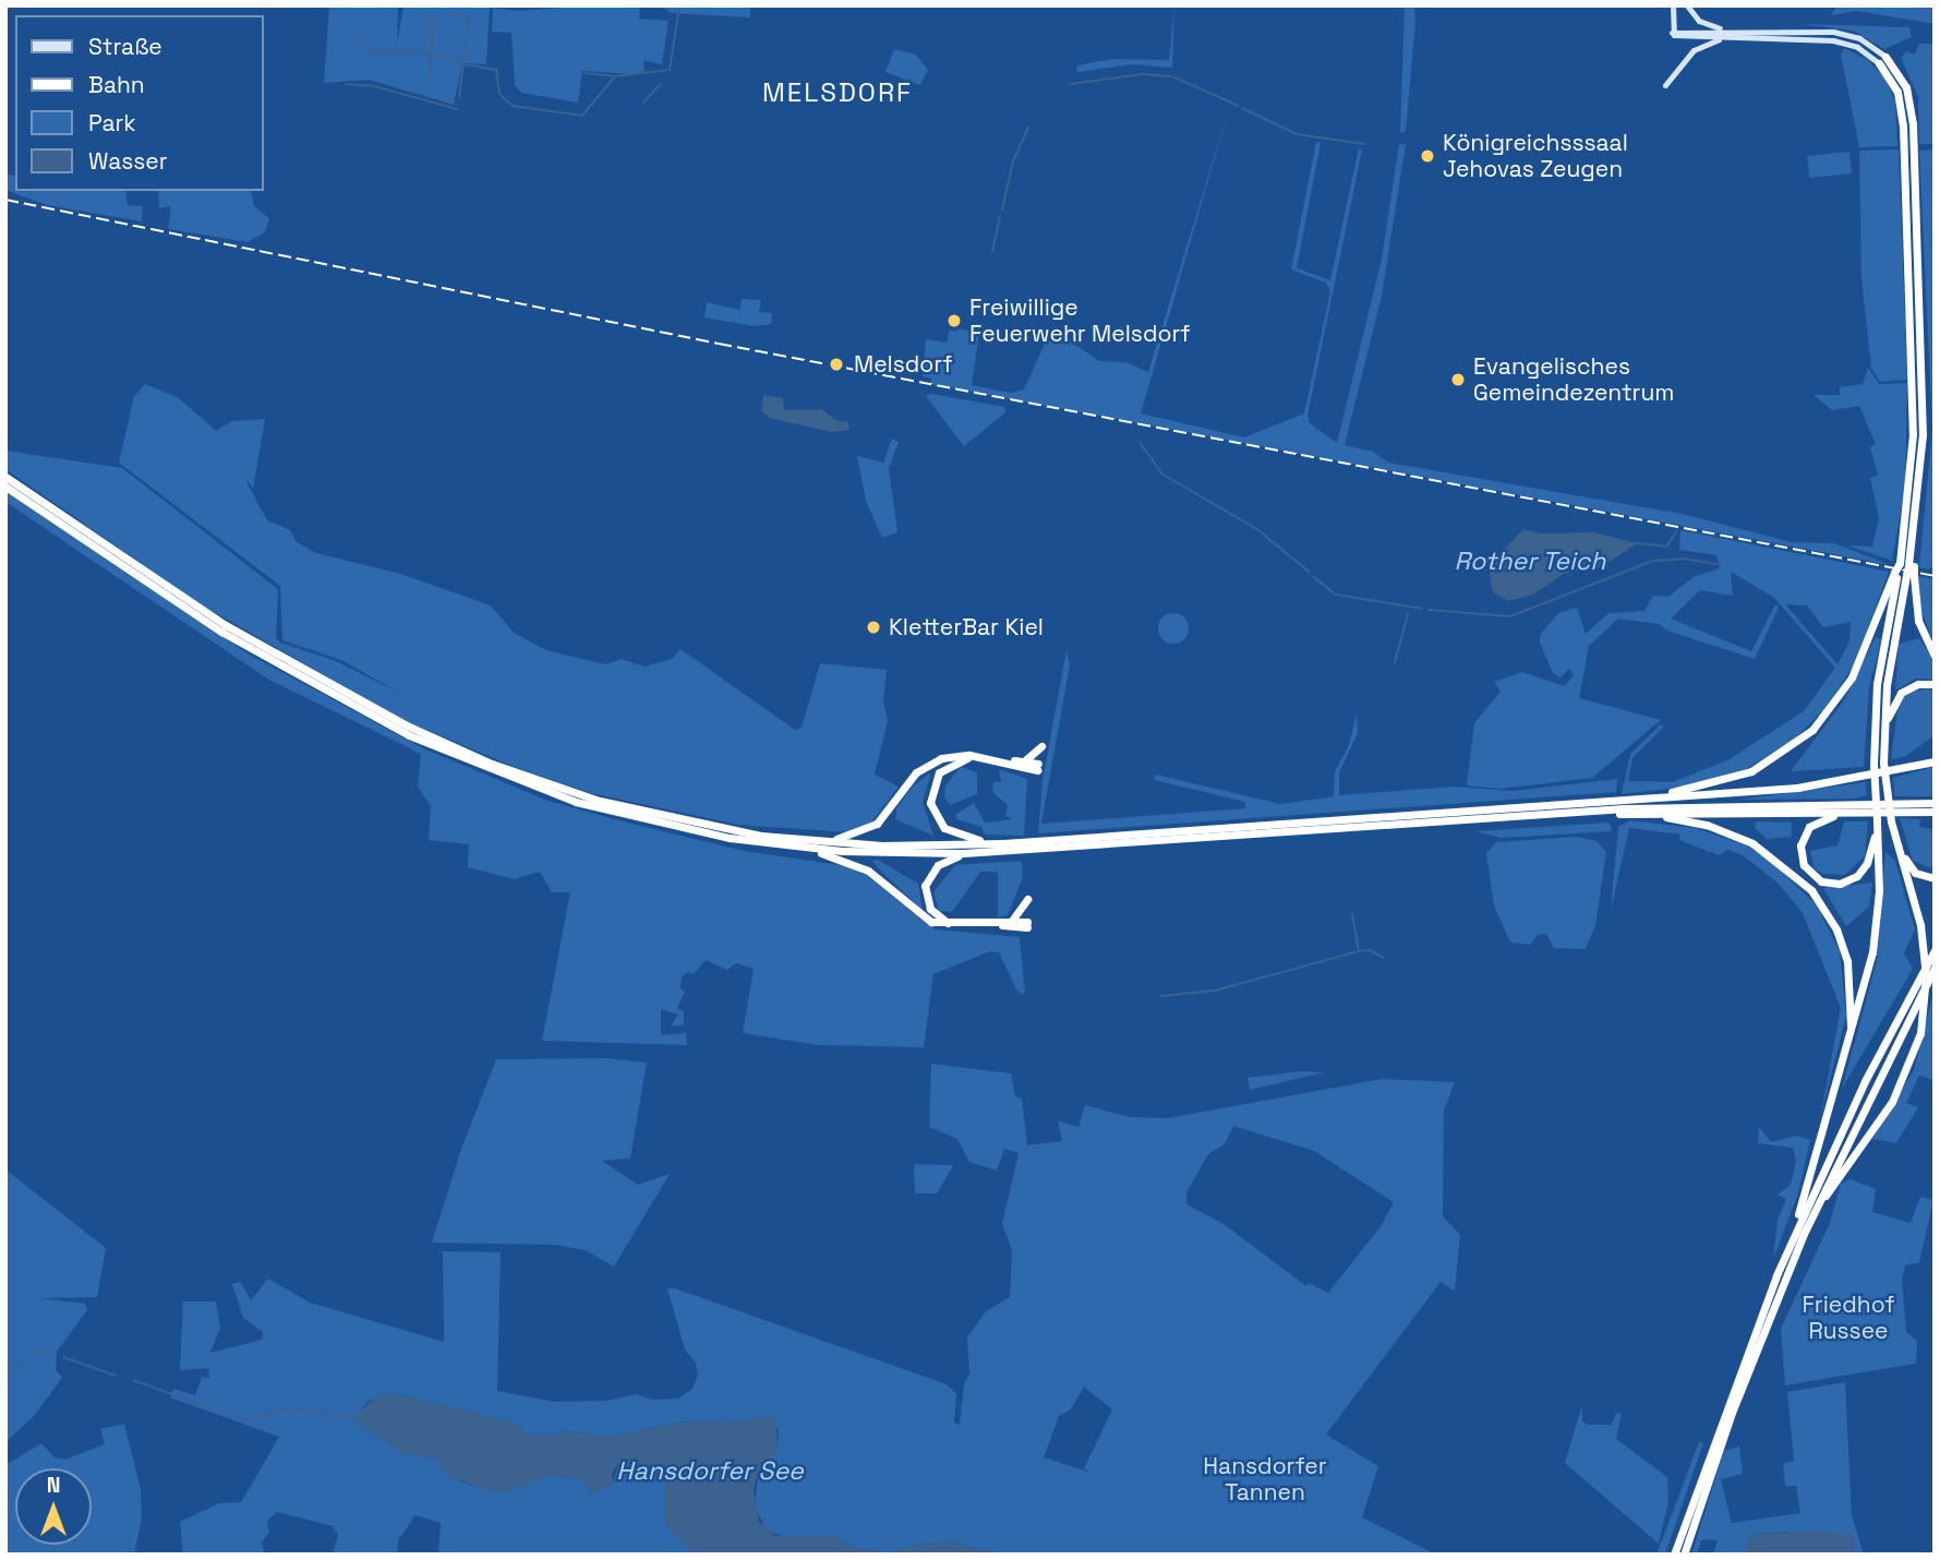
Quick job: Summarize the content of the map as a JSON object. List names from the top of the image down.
{
  "districts": ["MELSDORF"],
  "water": ["Rother Teich", "Hansdorfer See"],
  "parks": ["Friedhof Russee", "Hansdorfer Tannen"],
  "places": [
    "Königreichsssaal Jehovas Zeugen",
    "Freiwillige Feuerwehr Melsdorf",
    "Melsdorf",
    "Evangelisches Gemeindezentrum",
    "KletterBar Kiel"
  ],
  "legend": [
    "Straße",
    "Bahn",
    "Park",
    "Wasser"
  ],
  "north": "top"
}
